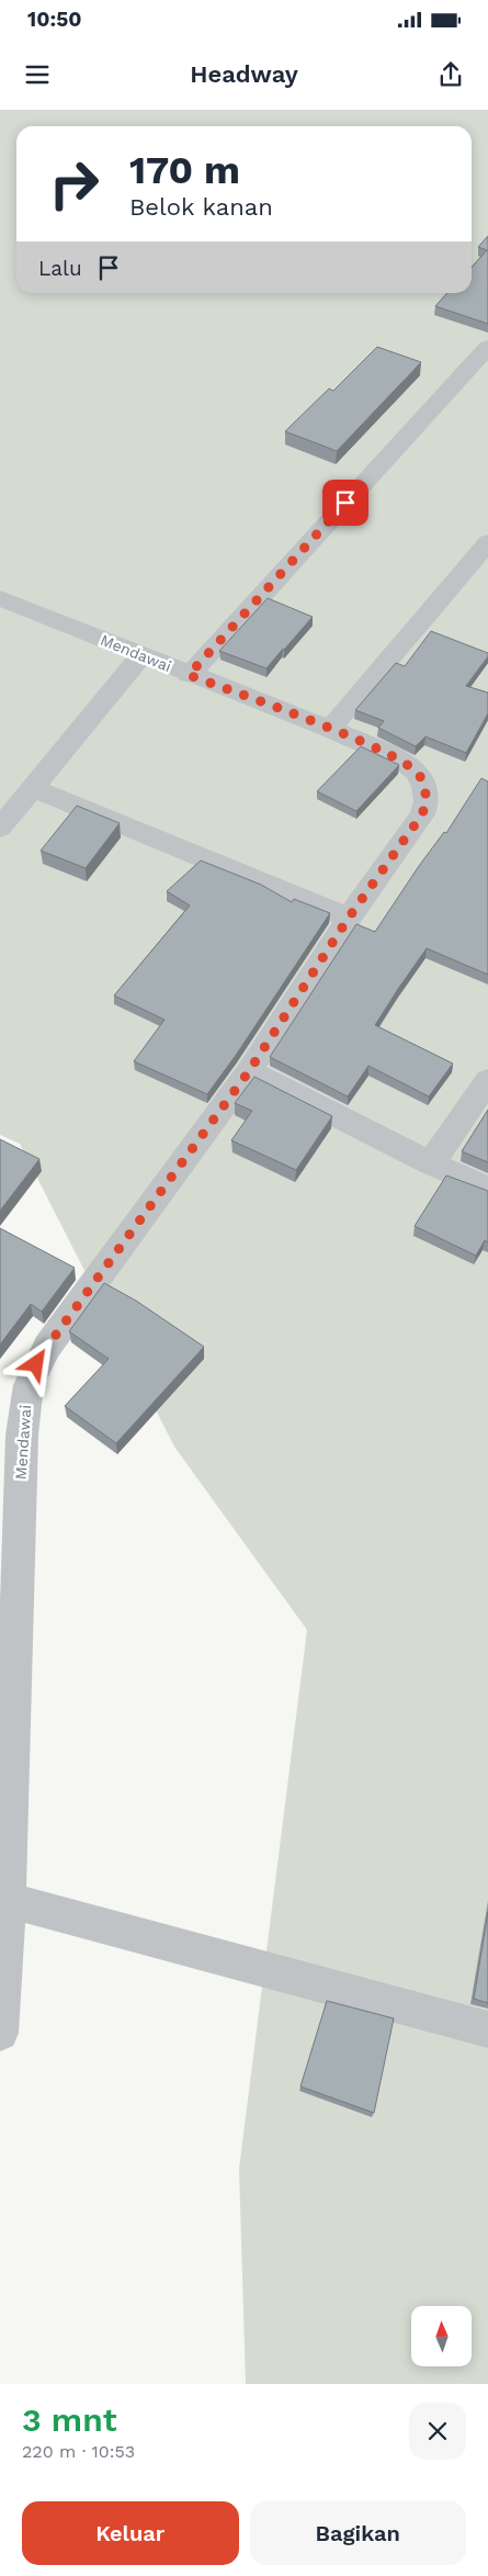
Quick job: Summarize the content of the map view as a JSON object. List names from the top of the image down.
{
  "streets": {
    "street": ["Mendawai"]
  },
  "north": "top",
  "page": {
    "status": "10:50",
    "header": "Headway",
    "turn": ["170 m", "Belok kanan"],
    "then": "Lalu",
    "heading": ["3 mnt", "220 m · 10:53"],
    "buttons": ["Keluar", "Bagikan"]
  }
}
